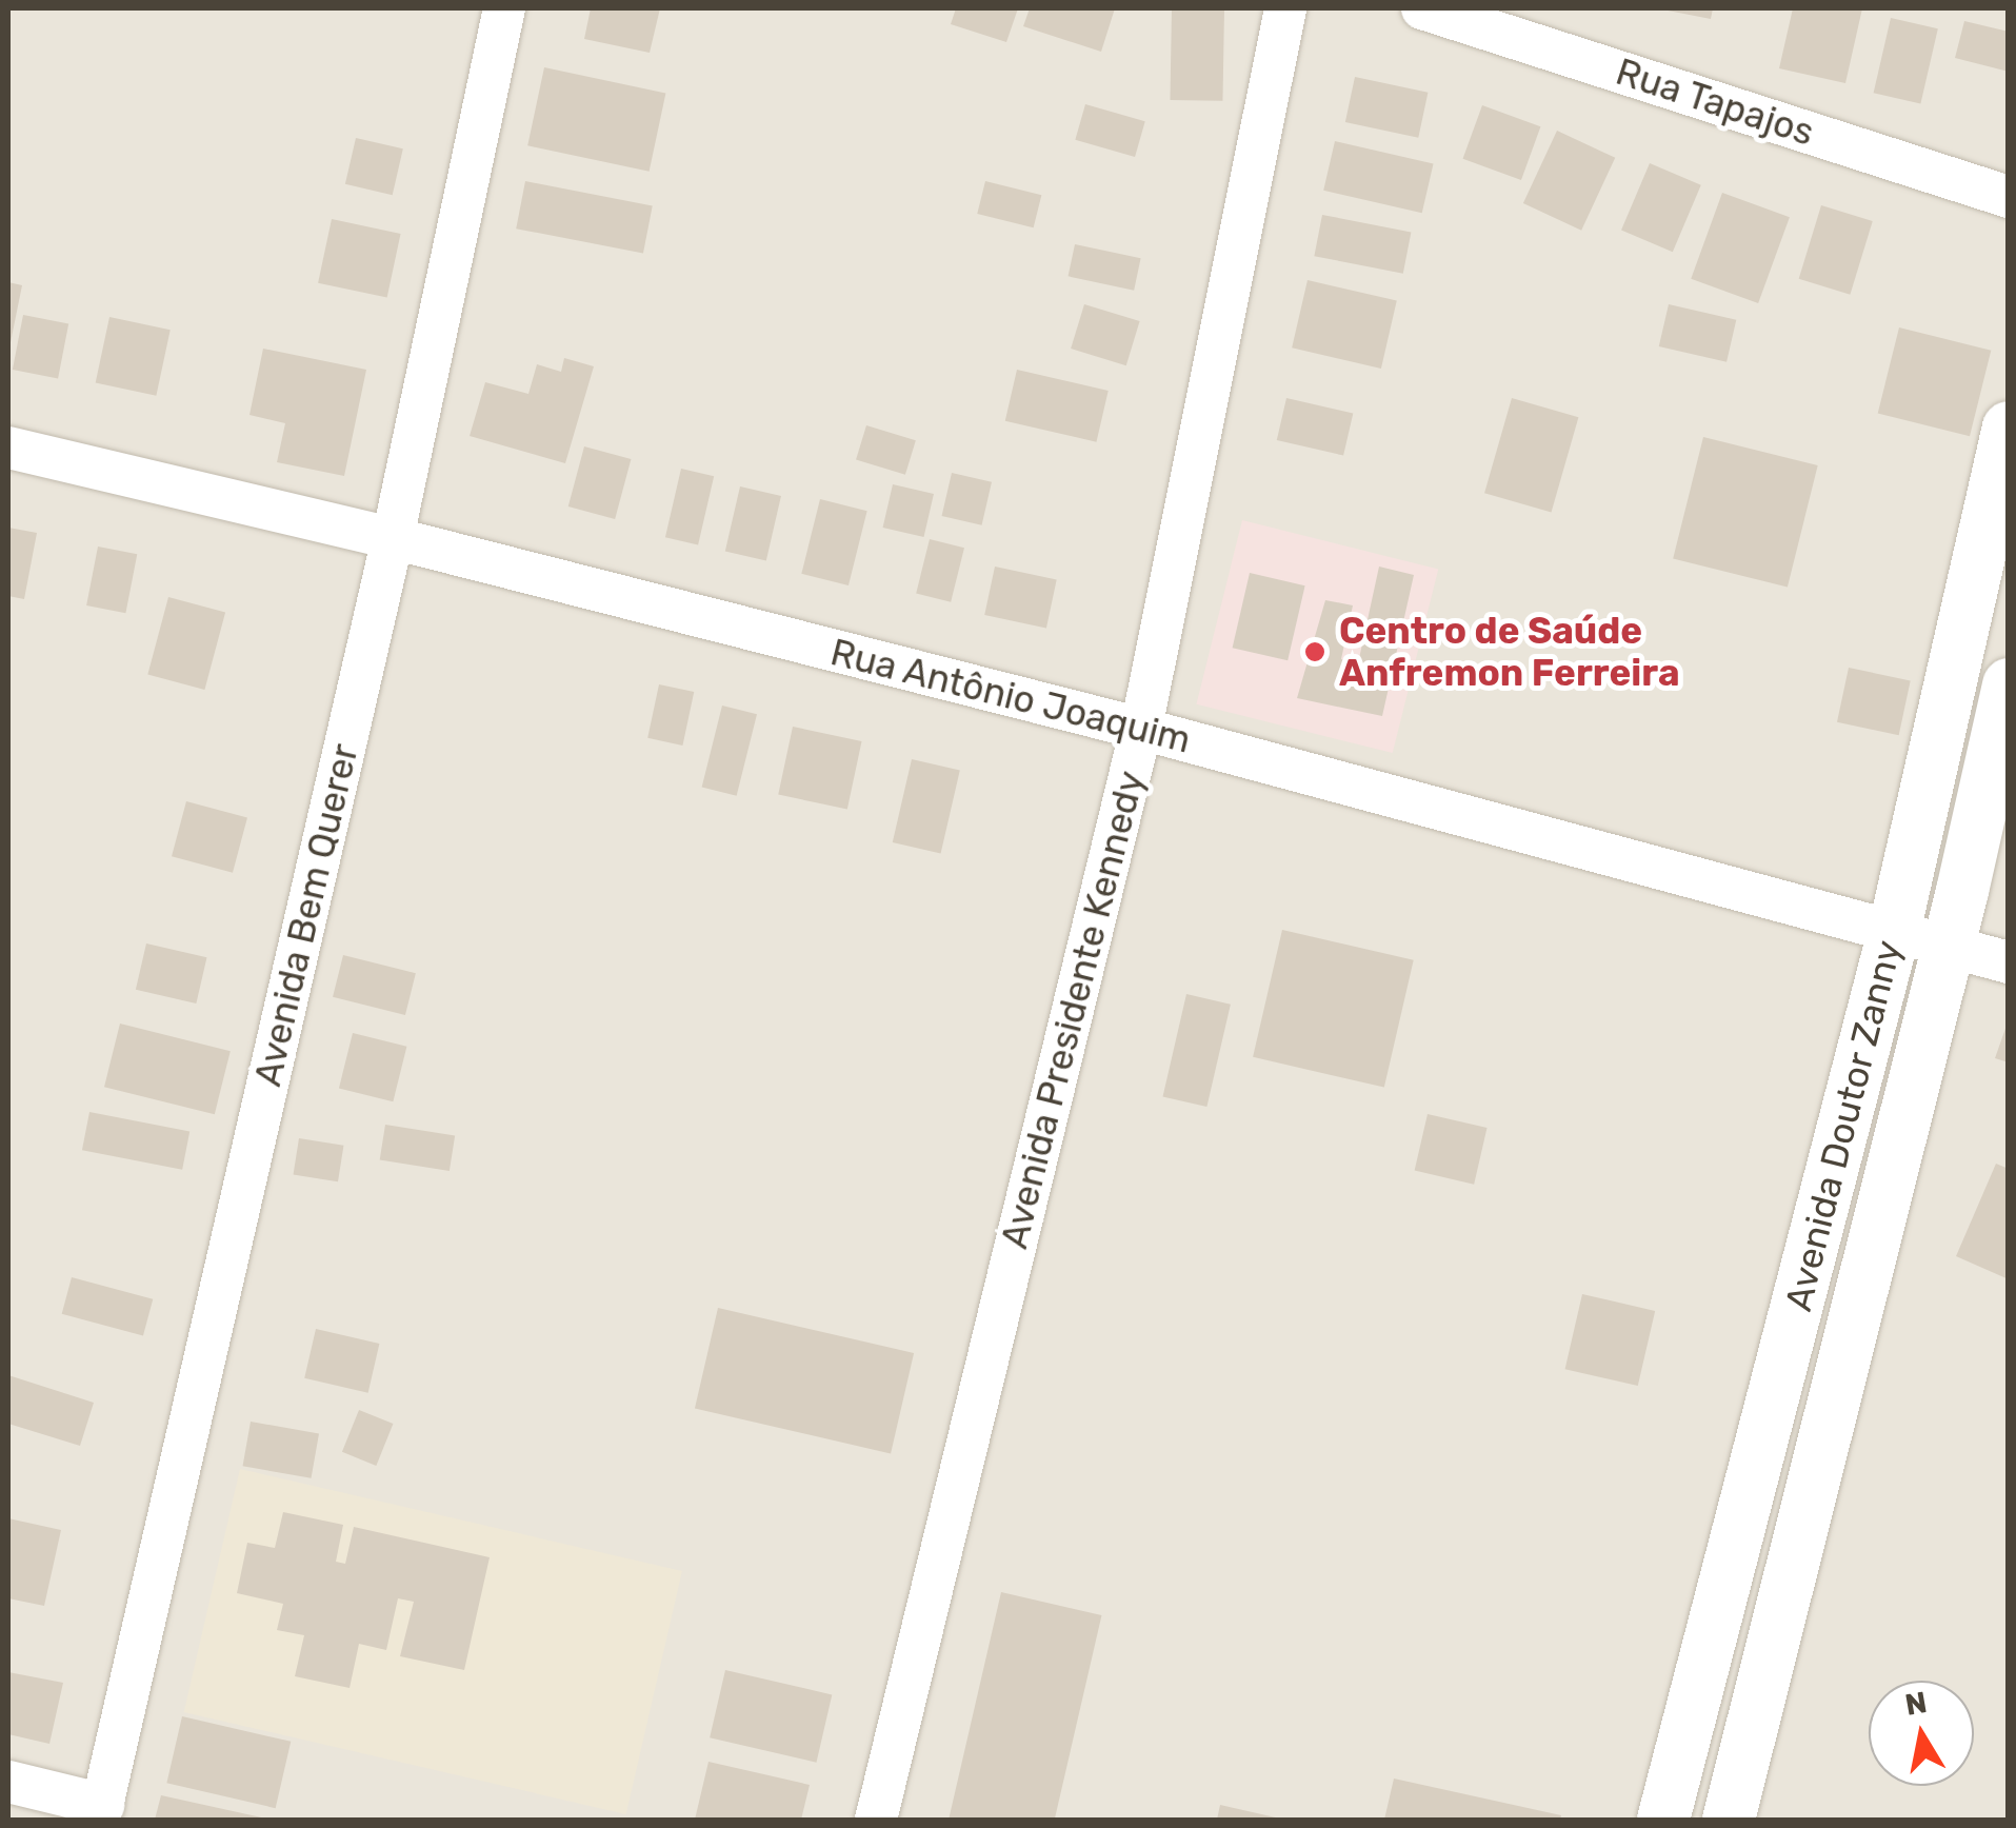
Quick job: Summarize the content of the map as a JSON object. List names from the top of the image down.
{
  "streets": {
    "street": [
      "Rua Tapajos",
      "Rua Antônio Joaquim",
      "Avenida Bem Querer",
      "Avenida Presidente Kennedy",
      "Avenida Doutor Zanny"
    ]
  },
  "crossings": [
    ["Rua Antônio Joaquim", "Avenida Bem Querer"],
    ["Rua Antônio Joaquim", "Avenida Presidente Kennedy"],
    ["Rua Antônio Joaquim", "Avenida Doutor Zanny"]
  ],
  "places": ["Centro de Saúde Anfremon Ferreira"],
  "north": "top"
}
